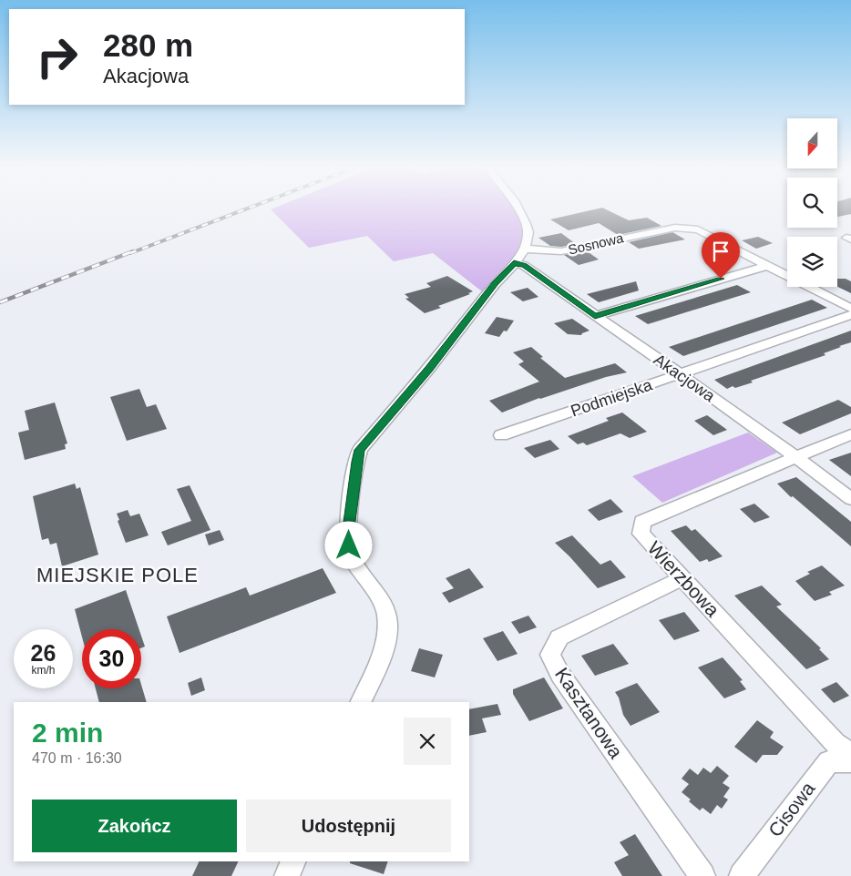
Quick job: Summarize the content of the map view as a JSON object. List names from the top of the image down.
{
  "streets": {
    "street": [
      "Sosnowa",
      "Akacjowa",
      "Podmiejska",
      "Wierzbowa",
      "Kasztanowa",
      "Cisowa"
    ]
  },
  "crossings": [
    ["Akacjowa", "Podmiejska"],
    ["Akacjowa", "Wierzbowa"],
    ["Wierzbowa", "Kasztanowa"]
  ],
  "districts": ["MIEJSKIE POLE"],
  "north": "bottom",
  "page": {
    "turn": ["280 m", "Akacjowa"],
    "speed": "26 km/h",
    "limit": "30",
    "heading": ["2 min", "470 m · 16:30"],
    "buttons": ["Zakończ", "Udostępnij"]
  }
}
